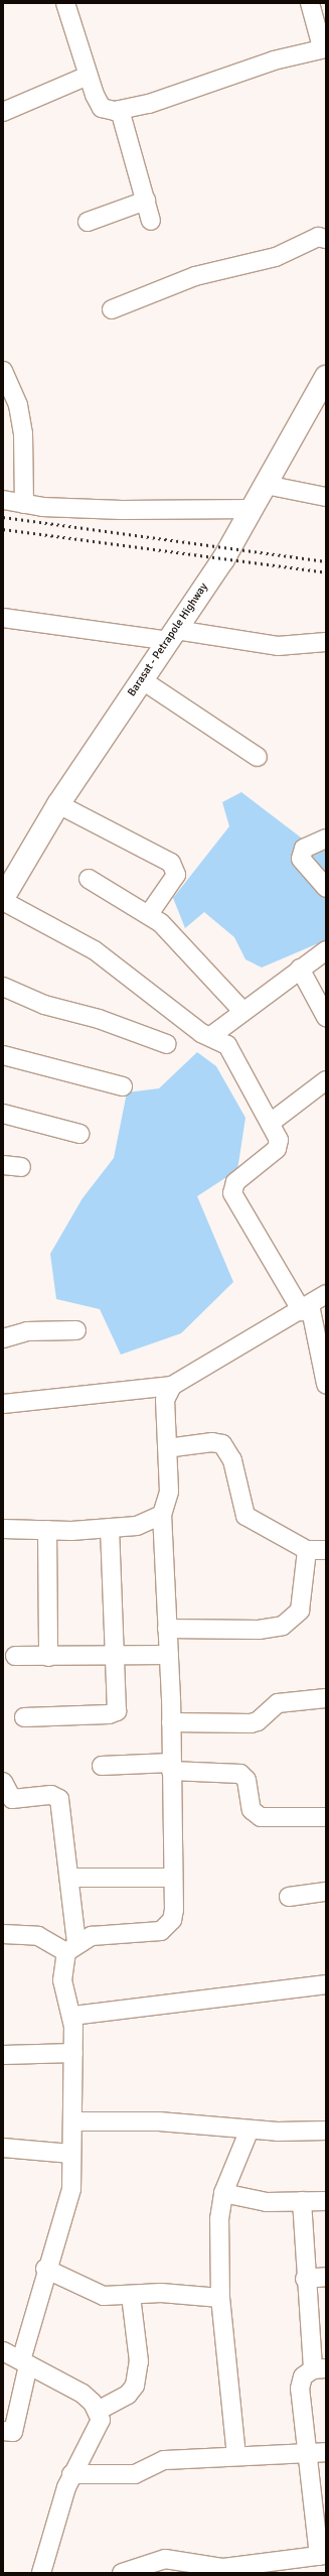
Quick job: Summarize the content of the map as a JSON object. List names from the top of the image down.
{
  "streets": {
    "highway": ["Barasat - Petrapole Highway"]
  }
}
